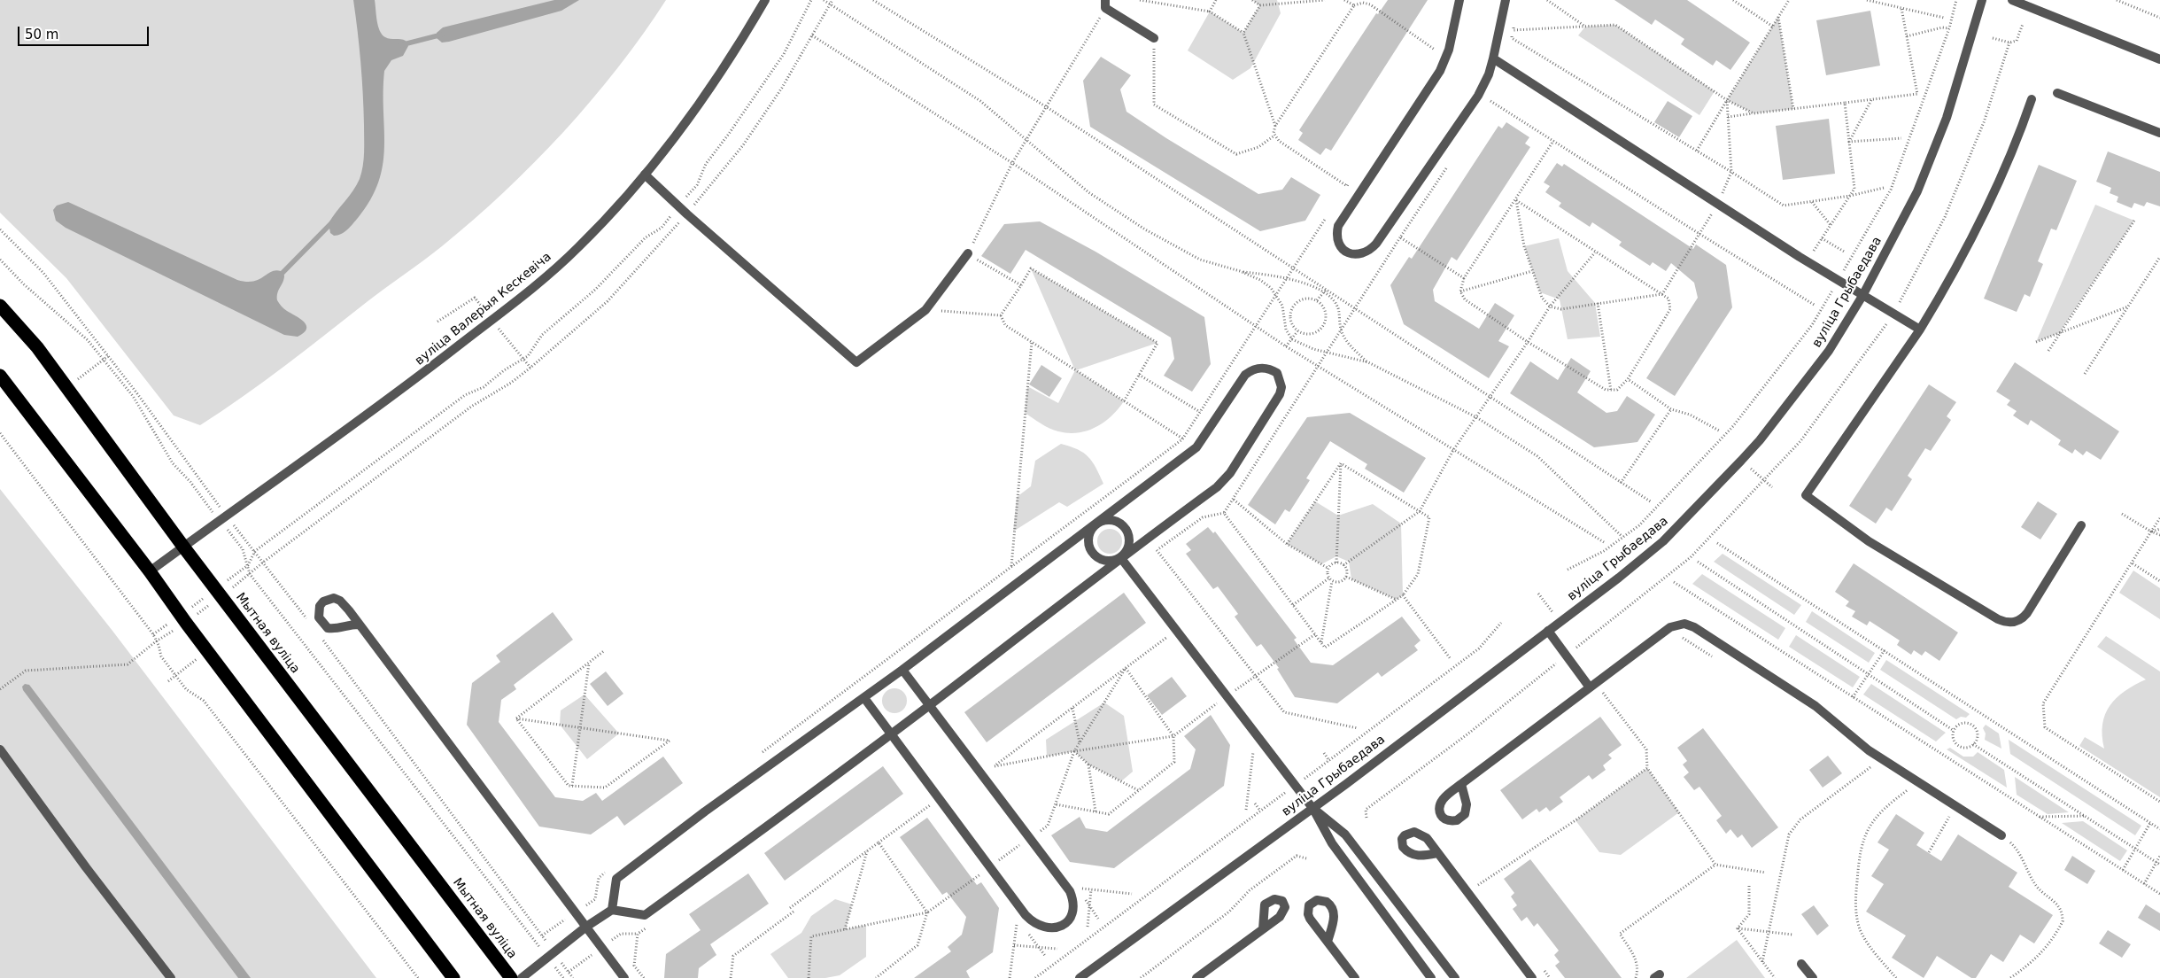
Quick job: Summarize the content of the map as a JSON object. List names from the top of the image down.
{
  "streets": {
    "highway": ["Мытная вуліца"],
    "street": ["вуліца Грыбаедава", "вуліца Валерыя Кескевіча"]
  },
  "crossings": [
    ["вуліца Валерыя Кескевіча", "Мытная вуліца"]
  ],
  "scale_bar": "50 m"
}
